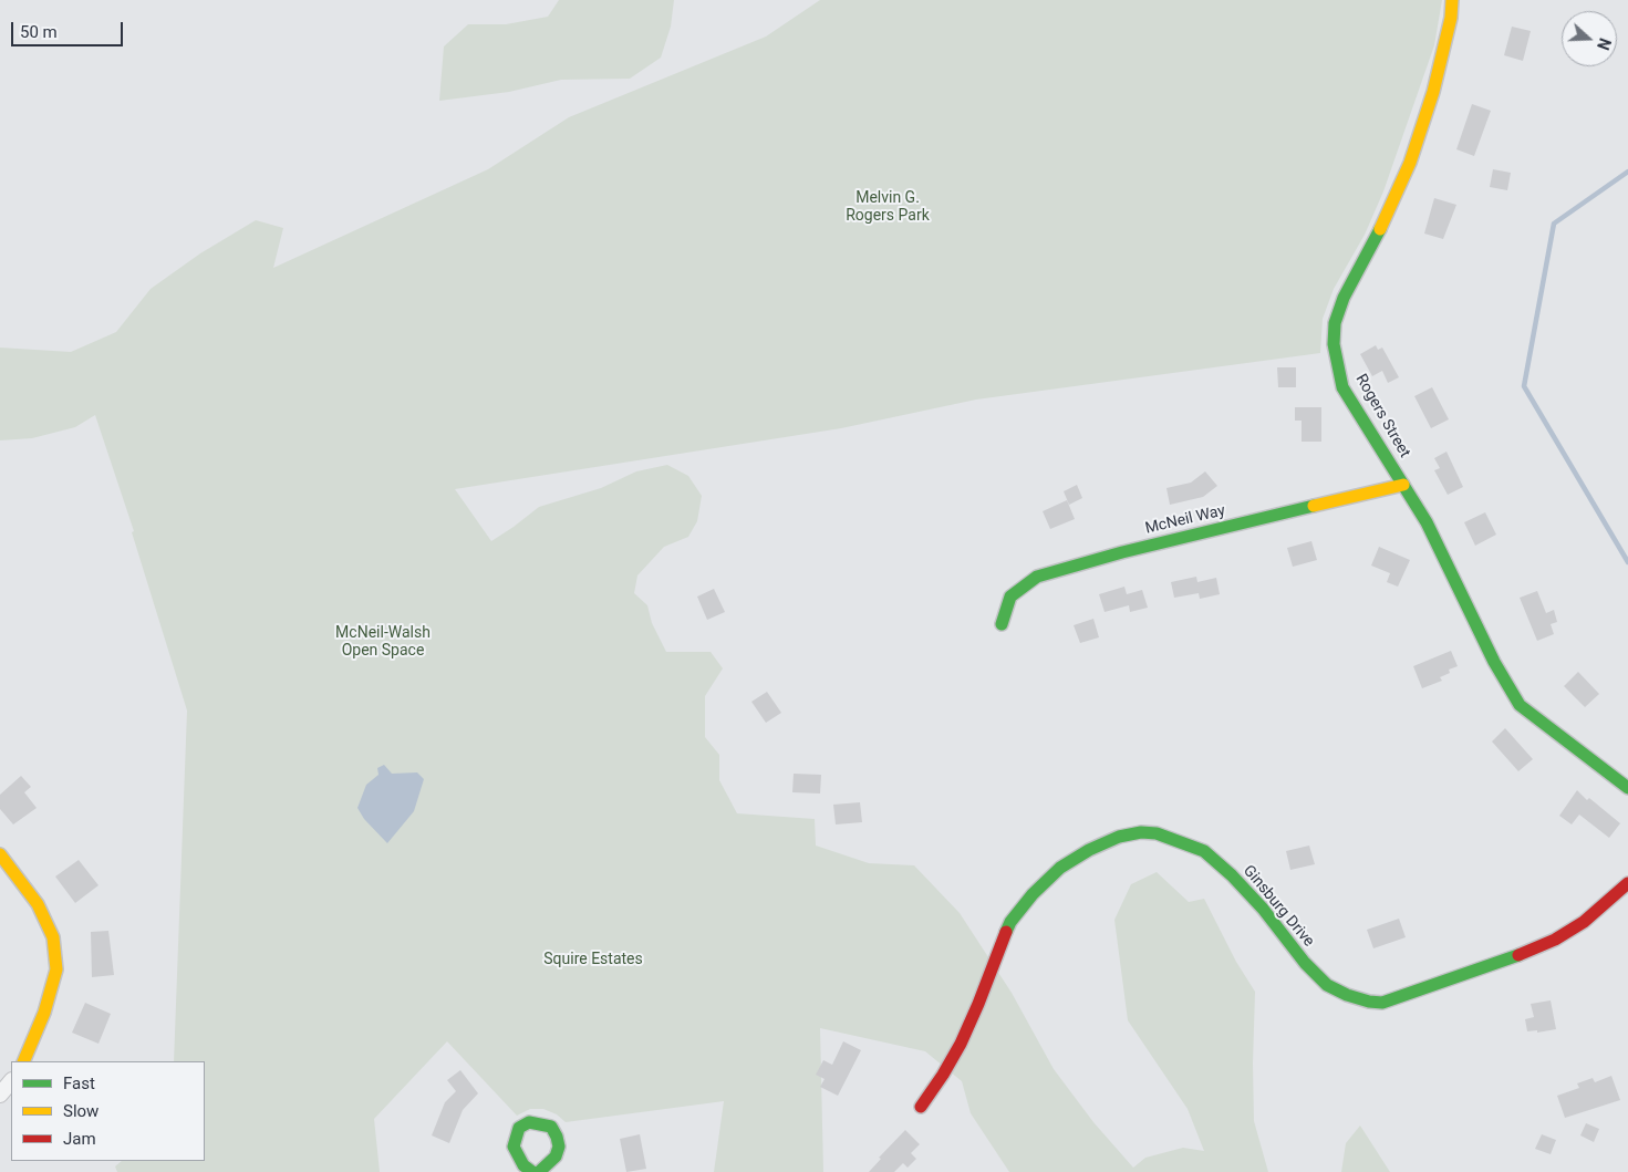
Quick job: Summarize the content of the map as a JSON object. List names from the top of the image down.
{
  "streets": {
    "street": ["Rogers Street", "McNeil Way", "Ginsburg Drive"]
  },
  "crossings": [
    ["Rogers Street", "McNeil Way"]
  ],
  "parks": ["Melvin G. Rogers Park", "McNeil-Walsh Open Space", "Squire Estates"],
  "legend": ["Fast", "Slow", "Jam"],
  "scale_bar": "50 m",
  "north": "right"
}
